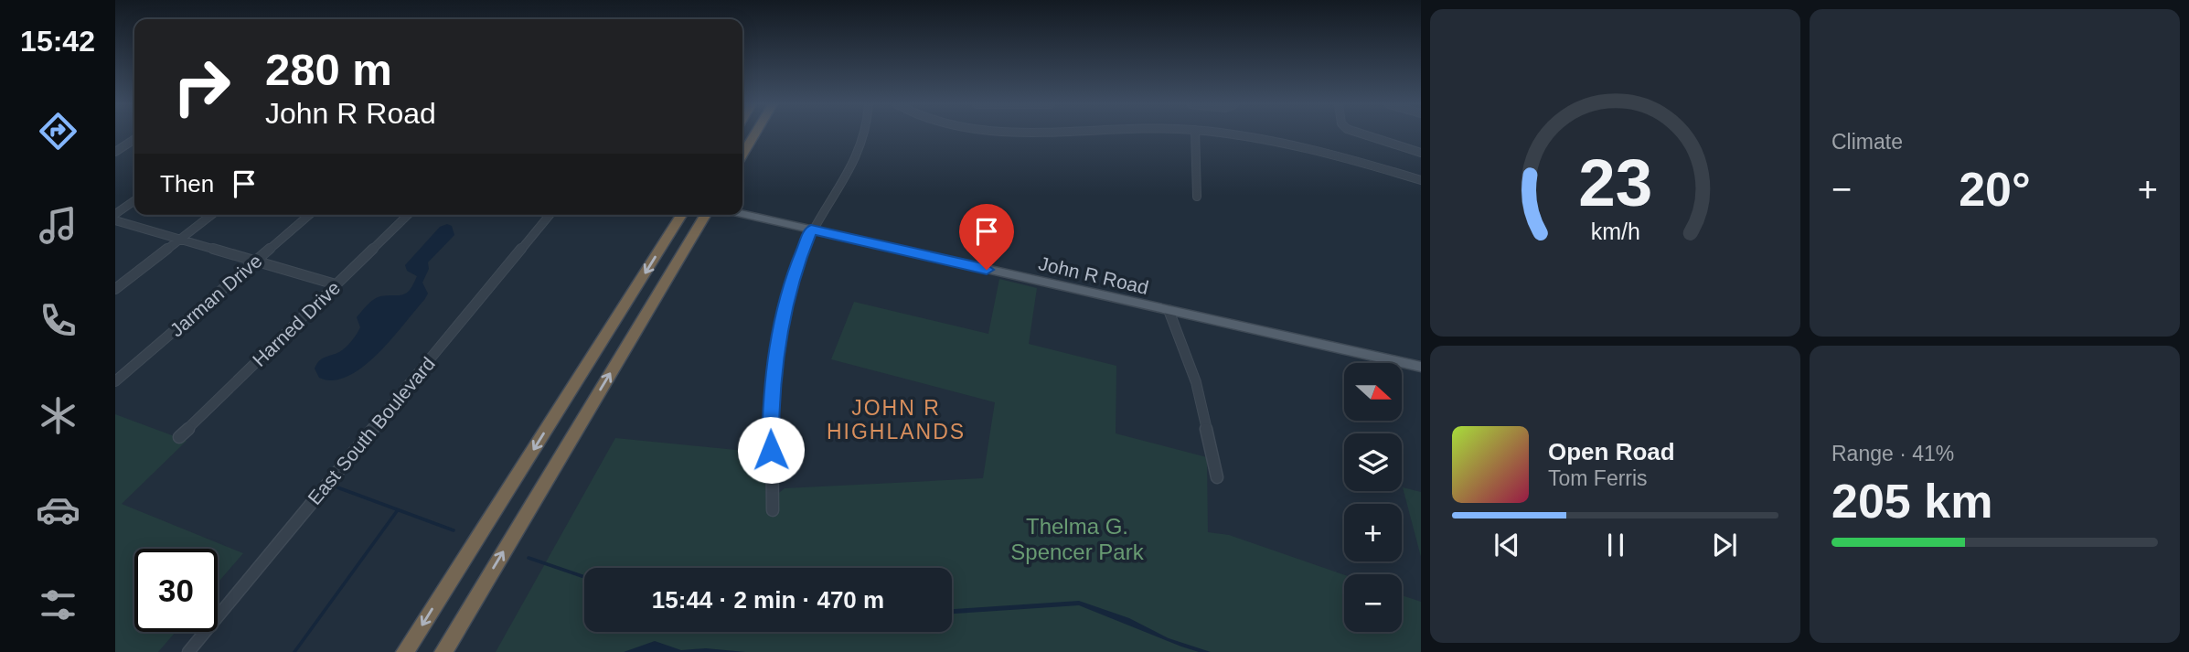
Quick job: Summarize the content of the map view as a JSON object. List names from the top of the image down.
{
  "streets": {
    "main road": ["John R Road"],
    "street": ["Jarman Drive", "Harned Drive", "East South Boulevard"]
  },
  "districts": ["JOHN R HIGHLANDS"],
  "parks": ["Thelma G. Spencer Park"],
  "north": "right",
  "page": {
    "tabs": "15:42",
    "tile": [
      "Climate",
      ["Range · 41%", "205 km"]
    ],
    "turn": ["280 m", "John R Road"],
    "then": "Then",
    "heat": ["−", "20°", "+"],
    "map_buttons": ["+", "−"],
    "song": ["Open Road", "Tom Ferris"],
    "limit": "30",
    "trip": "15:44 · 2 min · 470 m",
    "gauge": ["23", "km/h"]
  }
}
